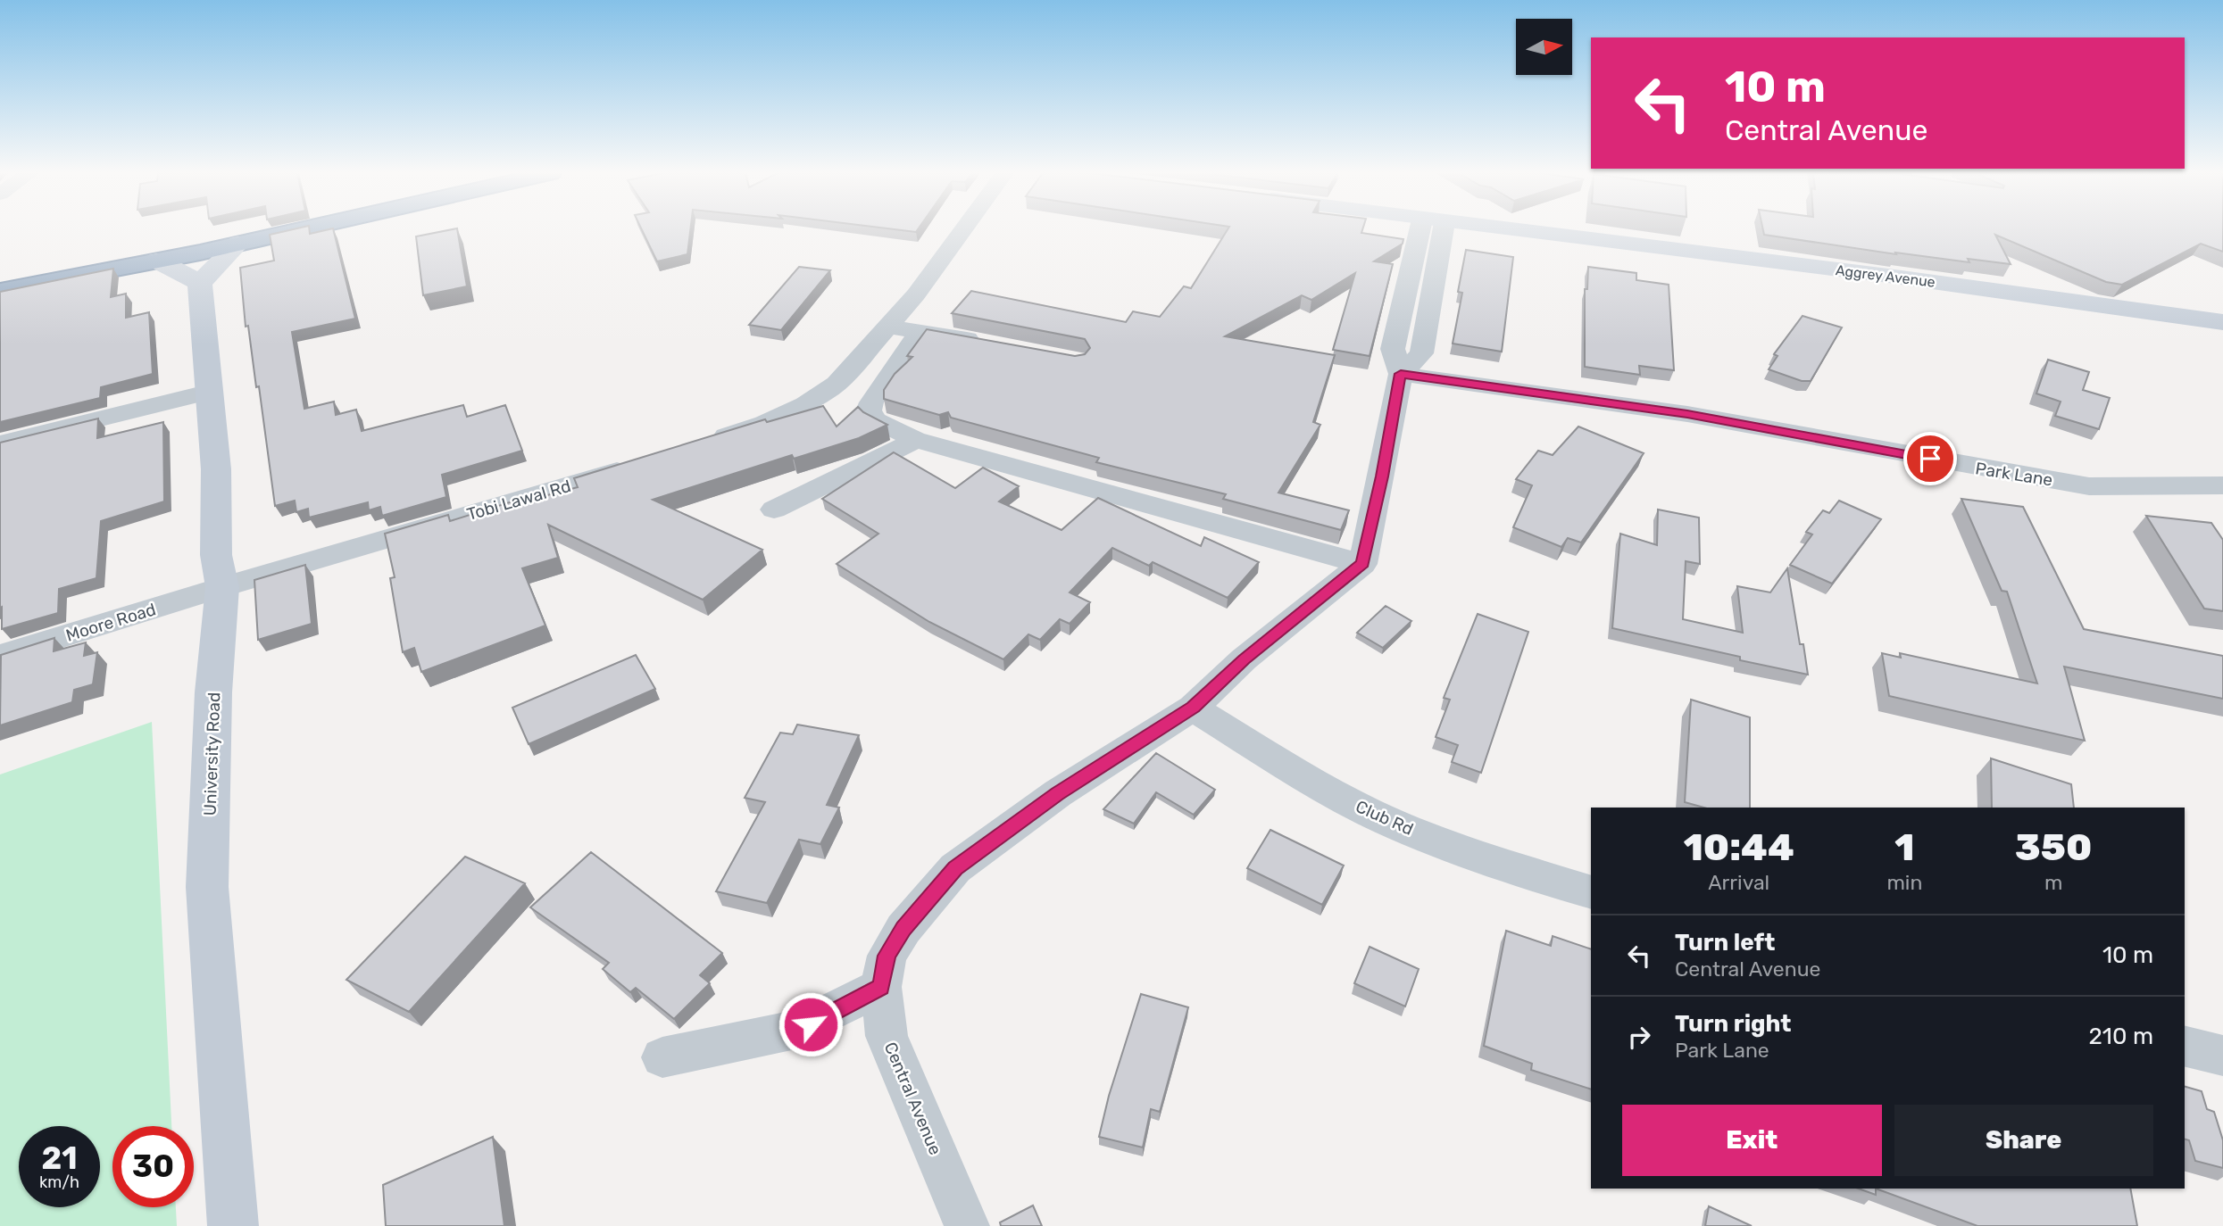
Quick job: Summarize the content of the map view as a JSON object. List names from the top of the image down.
{
  "streets": {
    "main road": ["Aggrey Avenue", "University Road"],
    "street": [
      "Park Lane",
      "Tobi Lawal Rd",
      "Moore Road",
      "Club Rd",
      "Central Avenue"
    ]
  },
  "crossings": [
    ["Tobi Lawal Rd", "Moore Road"],
    ["Tobi Lawal Rd", "University Road"],
    ["Moore Road", "University Road"],
    ["Club Rd", "Central Avenue"]
  ],
  "north": "right",
  "page": {
    "turn": ["10 m", "Central Avenue"],
    "eta": [
      "10:44",
      "Arrival",
      "1",
      "min",
      "350",
      "m"
    ],
    "list": [
      {
        "name": "Turn left",
        "note": "Central Avenue",
        "value": "10 m"
      },
      {
        "name": "Turn right",
        "note": "Park Lane",
        "value": "210 m"
      }
    ],
    "buttons": ["Exit", "Share"],
    "speed": "21 km/h",
    "limit": "30"
  }
}
